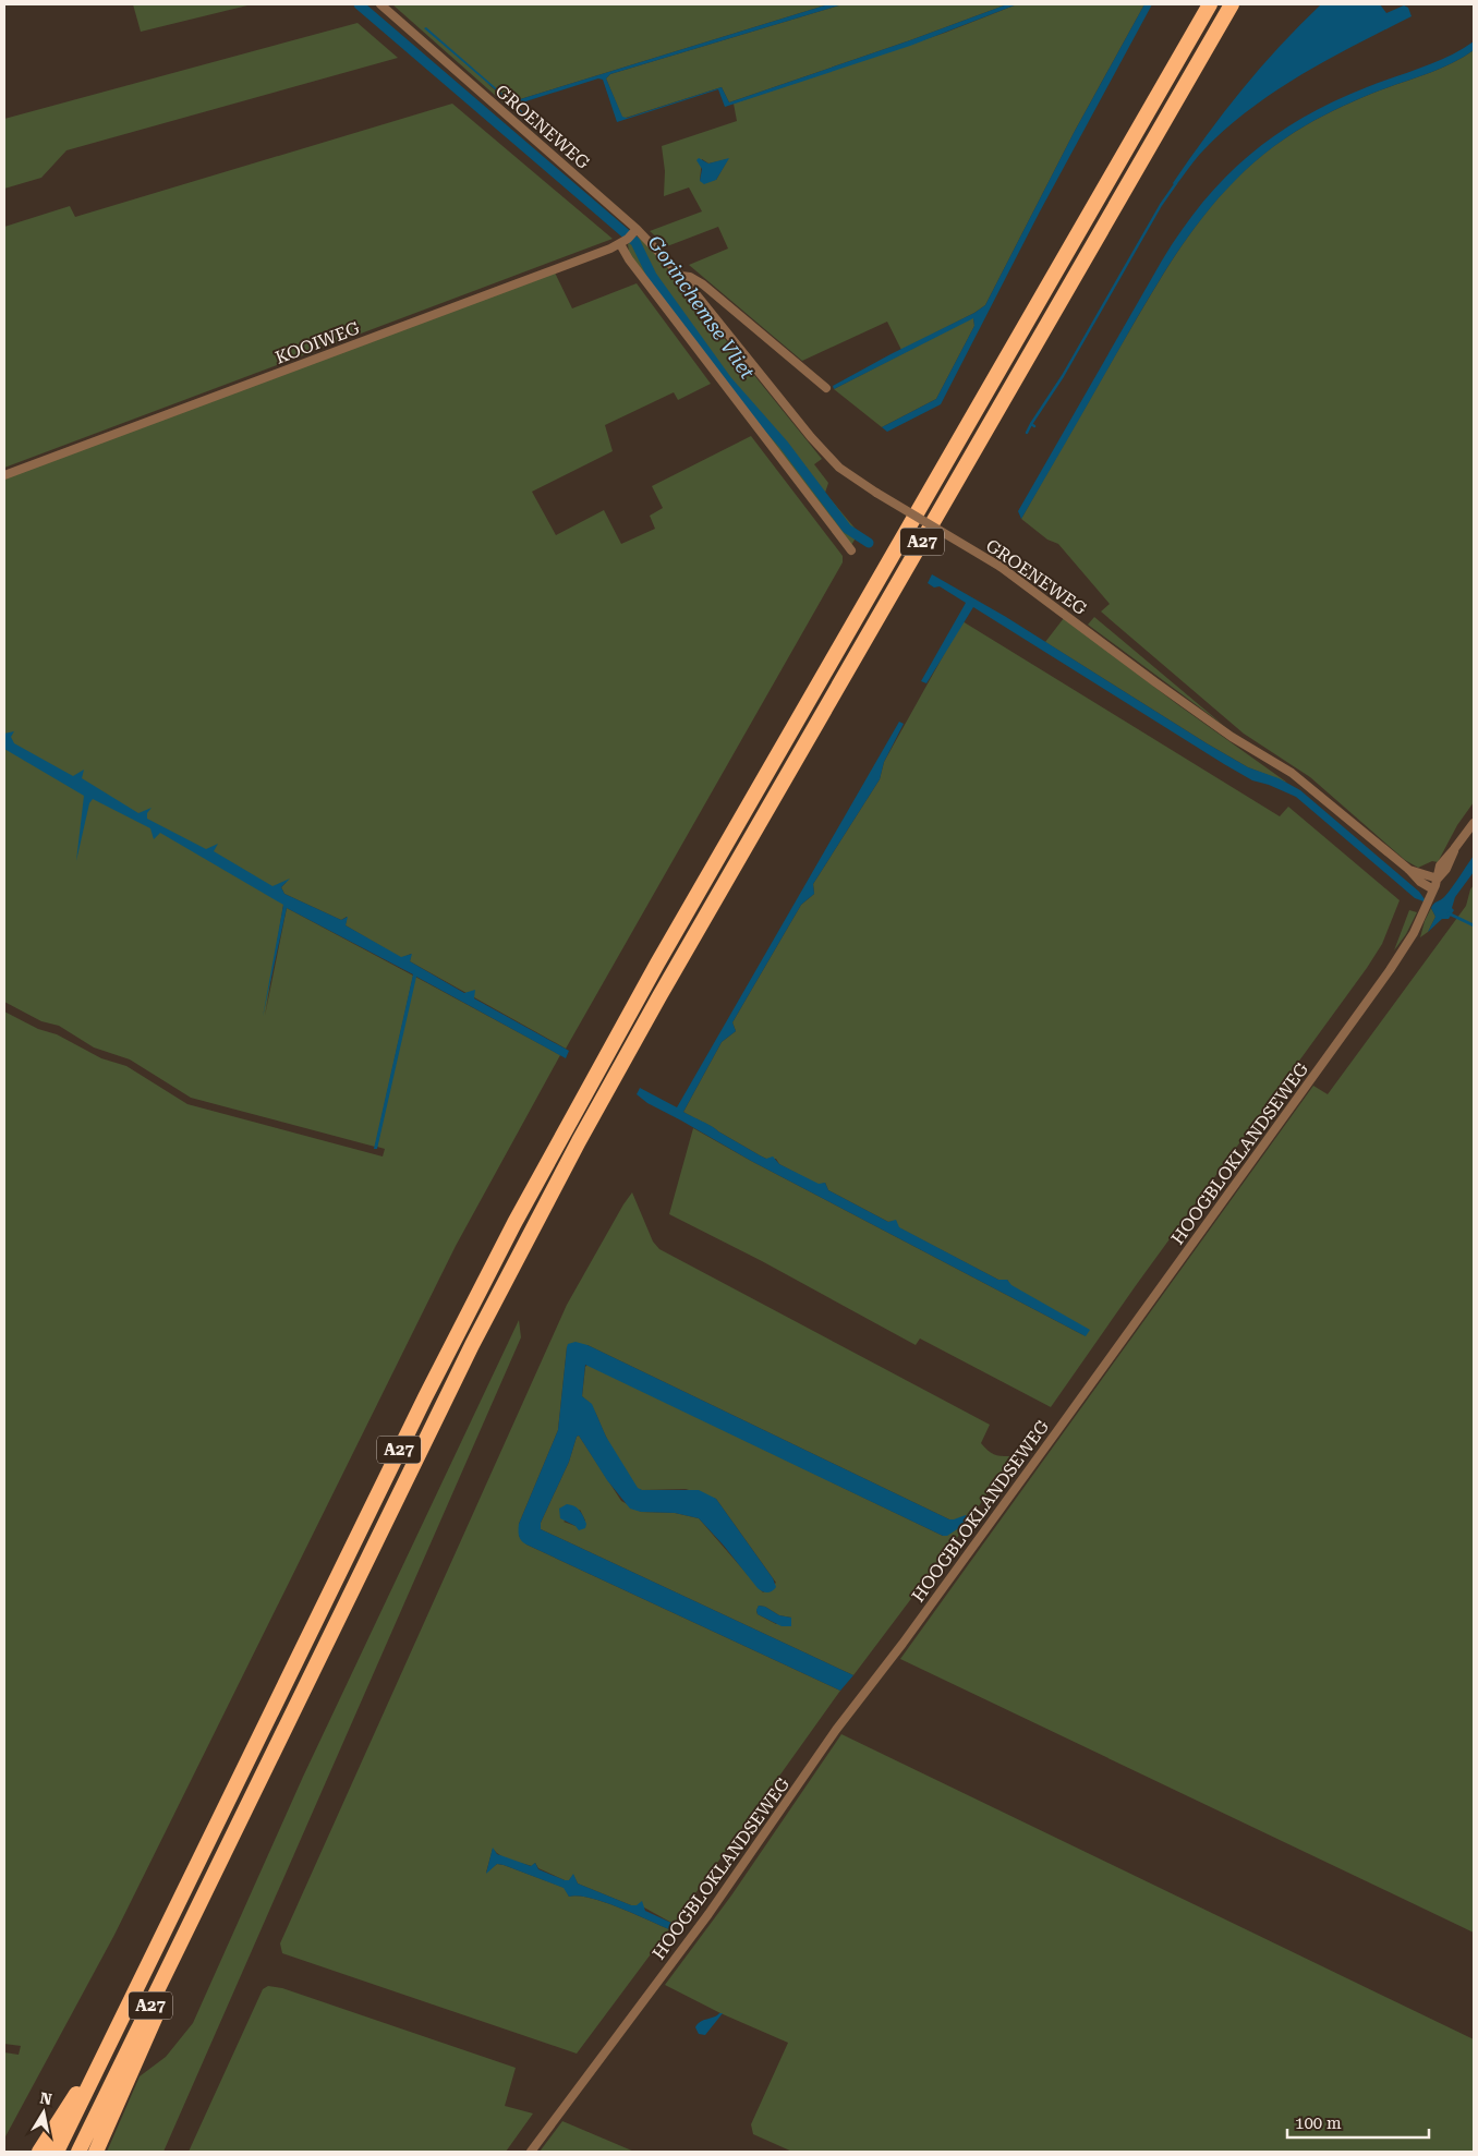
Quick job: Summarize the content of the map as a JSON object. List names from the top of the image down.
{
  "streets": {
    "highway": ["A27"],
    "street": ["GROENEWEG", "KOOIWEG", "HOOGBLOKLANDSEWEG"]
  },
  "crossings": [
    ["GROENEWEG", "KOOIWEG"],
    ["GROENEWEG", "HOOGBLOKLANDSEWEG"]
  ],
  "water": ["Gorinchemse Vliet"],
  "scale_bar": "100 m",
  "north": "top"
}
